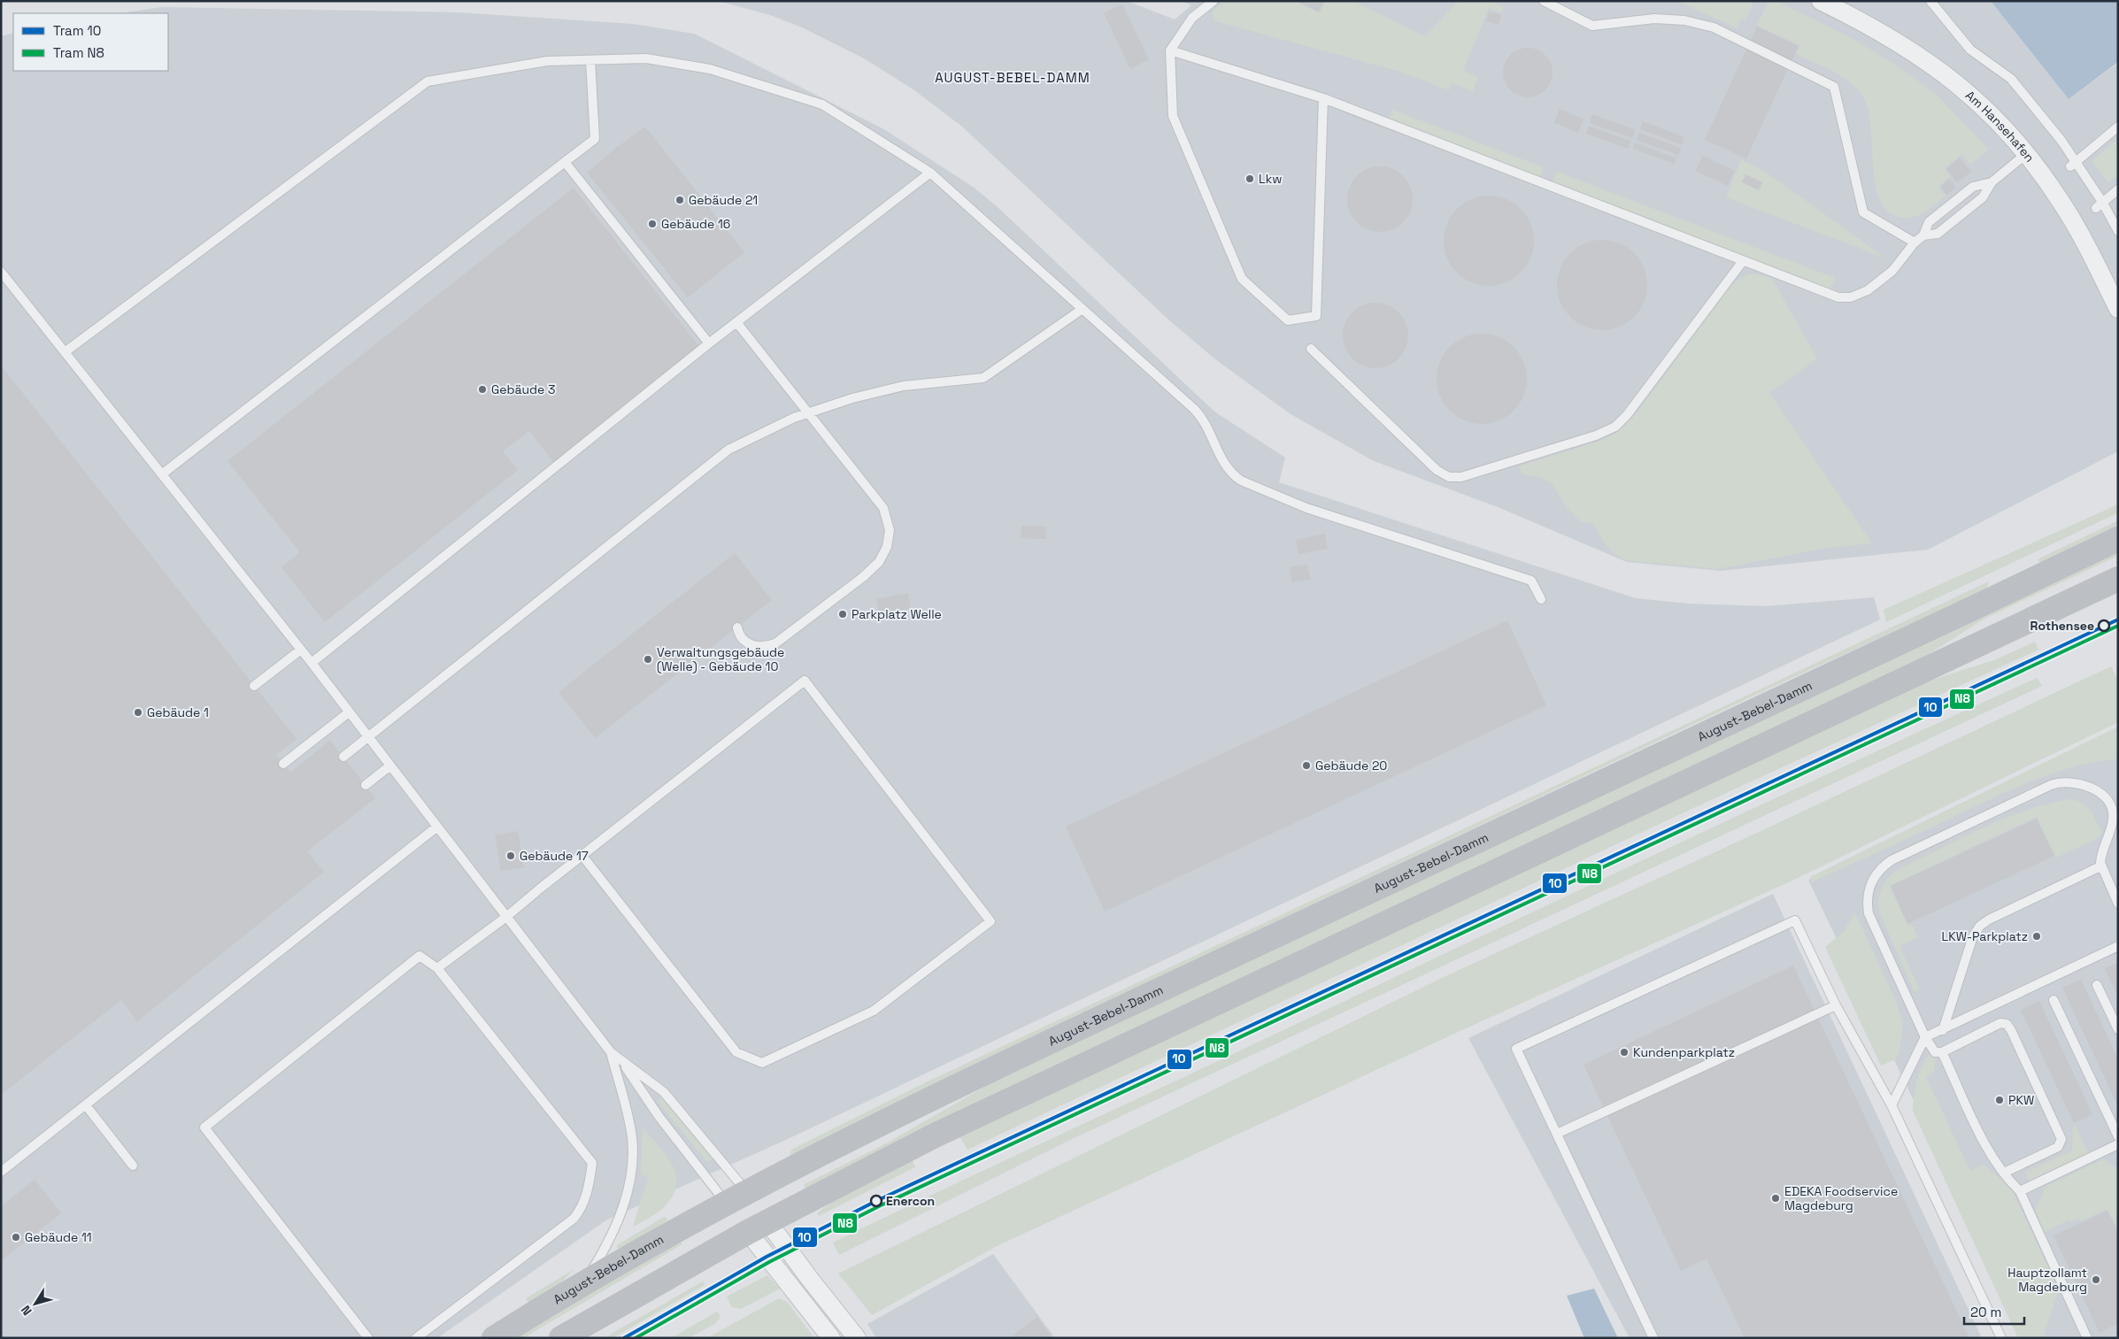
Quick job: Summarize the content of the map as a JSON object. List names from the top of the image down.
{
  "streets": {
    "main road": ["August-Bebel-Damm"],
    "street": ["Am Hansehafen"]
  },
  "districts": ["AUGUST-BEBEL-DAMM"],
  "places": [
    "Lkw",
    "Gebäude 21",
    "Gebäude 16",
    "Gebäude 3",
    "Parkplatz Welle",
    "Rothensee",
    "Verwaltungsgebäude (Welle) - Gebäude 10",
    "Gebäude 1",
    "Gebäude 20",
    "Gebäude 17",
    "LKW-Parkplatz",
    "Kundenparkplatz",
    "PKW",
    "EDEKA Foodservice Magdeburg",
    "Enercon",
    "Gebäude 11",
    "Hauptzollamt Magdeburg"
  ],
  "lines": ["tram line 10", "tram line N8"],
  "legend": ["Tram 10", "Tram N8"],
  "scale_bar": "20 m",
  "north": "bottom left"
}
